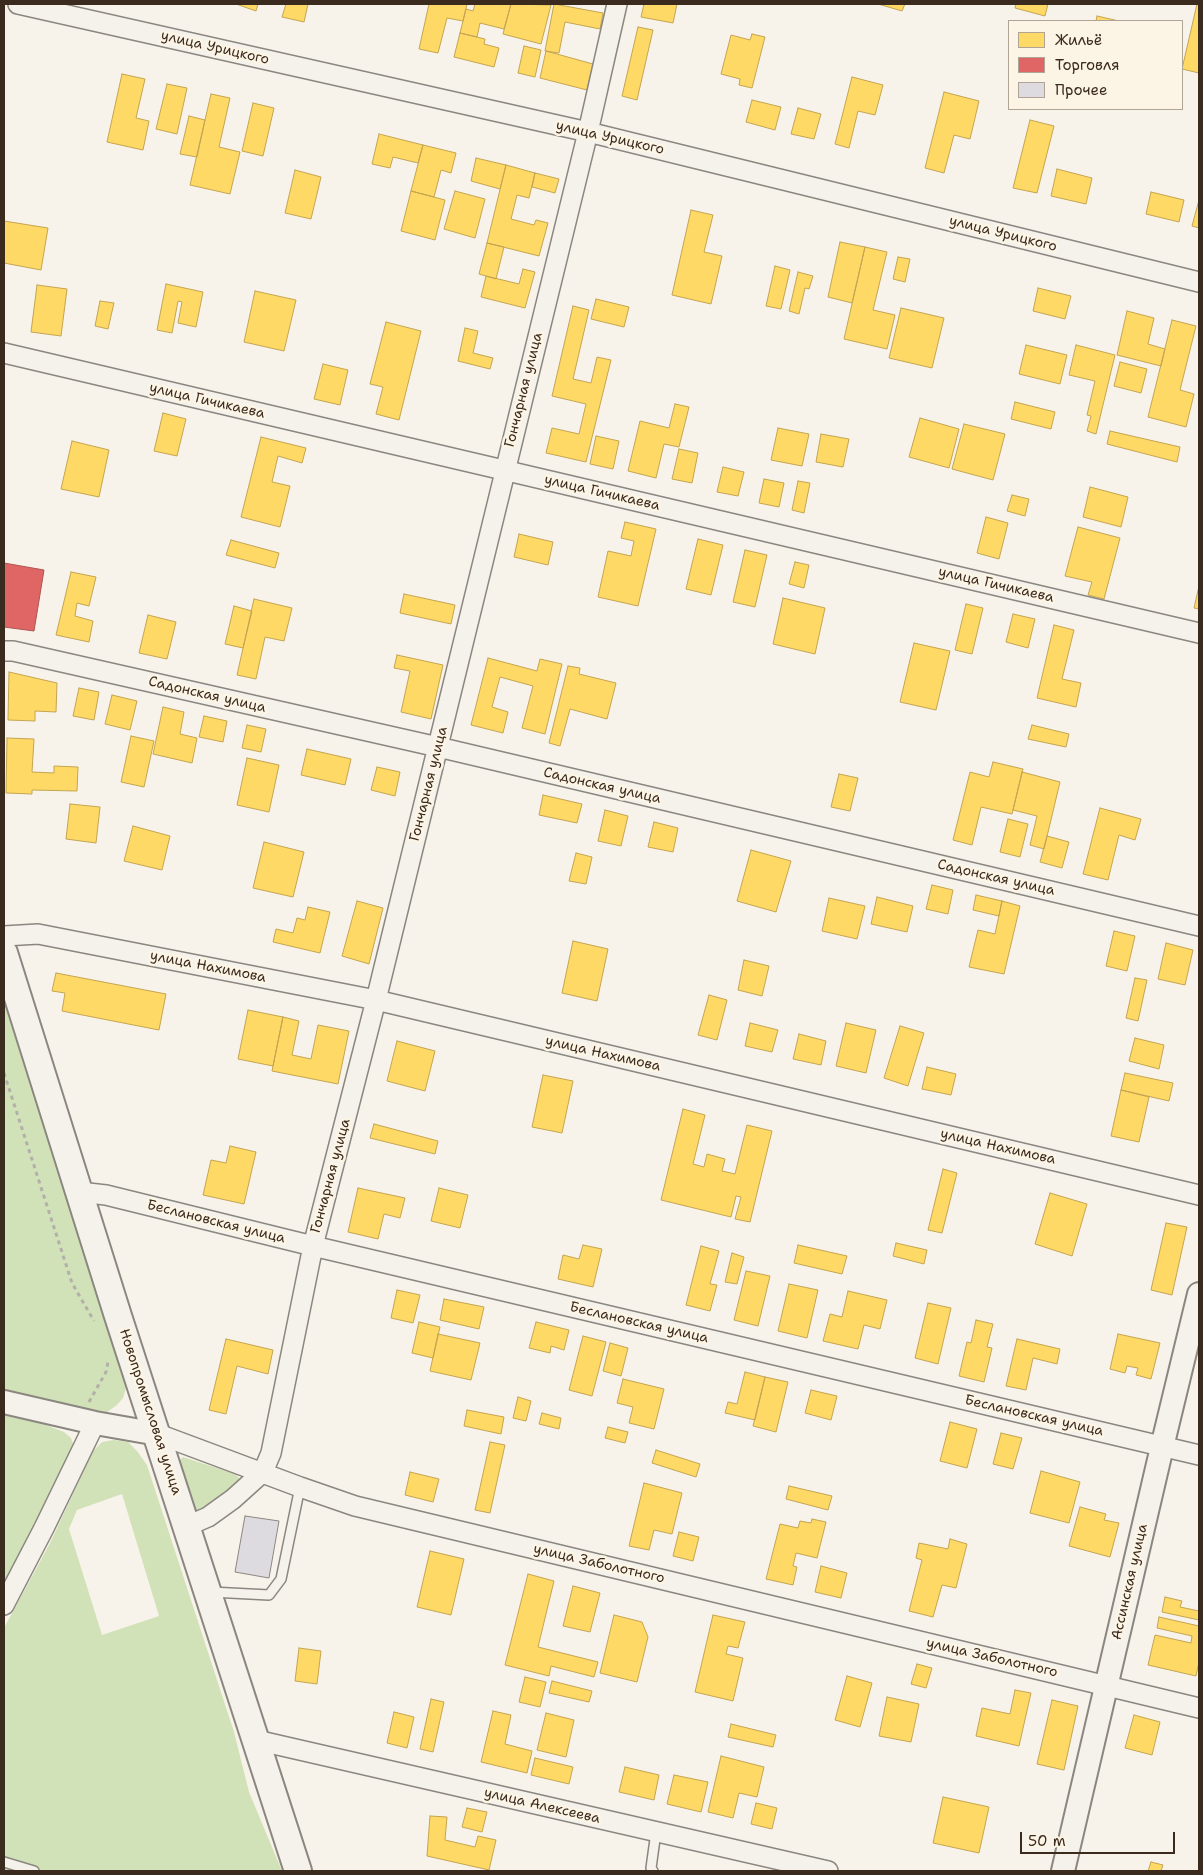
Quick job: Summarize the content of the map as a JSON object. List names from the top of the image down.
{
  "streets": {
    "main road": ["Новопромысловая улица"],
    "street": [
      "улица Урицкого",
      "Гончарная улица",
      "улица Гичикаева",
      "Садонская улица",
      "улица Нахимова",
      "Беслановская улица",
      "улица Заболотного",
      "Ассинская улица",
      "улица Алексеева"
    ]
  },
  "crossings": [
    ["улица Урицкого", "Гончарная улица"],
    ["Гончарная улица", "улица Гичикаева"],
    ["Гончарная улица", "Садонская улица"],
    ["Гончарная улица", "улица Нахимова"],
    ["Гончарная улица", "Беслановская улица"],
    ["Гончарная улица", "Новопромысловая улица"],
    ["Гончарная улица", "улица Заболотного"],
    ["Беслановская улица", "Новопромысловая улица"],
    ["Беслановская улица", "Ассинская улица"],
    ["Новопромысловая улица", "улица Заболотного"],
    ["Новопромысловая улица", "улица Алексеева"],
    ["улица Заболотного", "Ассинская улица"]
  ],
  "legend": ["Жильё", "Торговля", "Прочее"],
  "scale_bar": "50 m"
}
